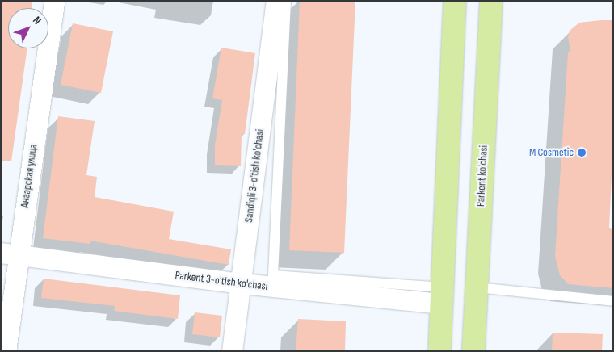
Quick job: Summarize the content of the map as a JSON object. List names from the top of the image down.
{
  "streets": {
    "main road": ["Parkent ko'chasi"],
    "street": ["Ангарская улица", "Sandiqli 3-o'tish ko'chasi", "Parkent 3-o'tish ko'chasi"]
  },
  "crossings": [
    ["Ангарская улица", "Parkent 3-o'tish ko'chasi"],
    ["Sandiqli 3-o'tish ko'chasi", "Parkent 3-o'tish ko'chasi"]
  ],
  "places": ["M Cosmetic"],
  "north": "top right"
}
